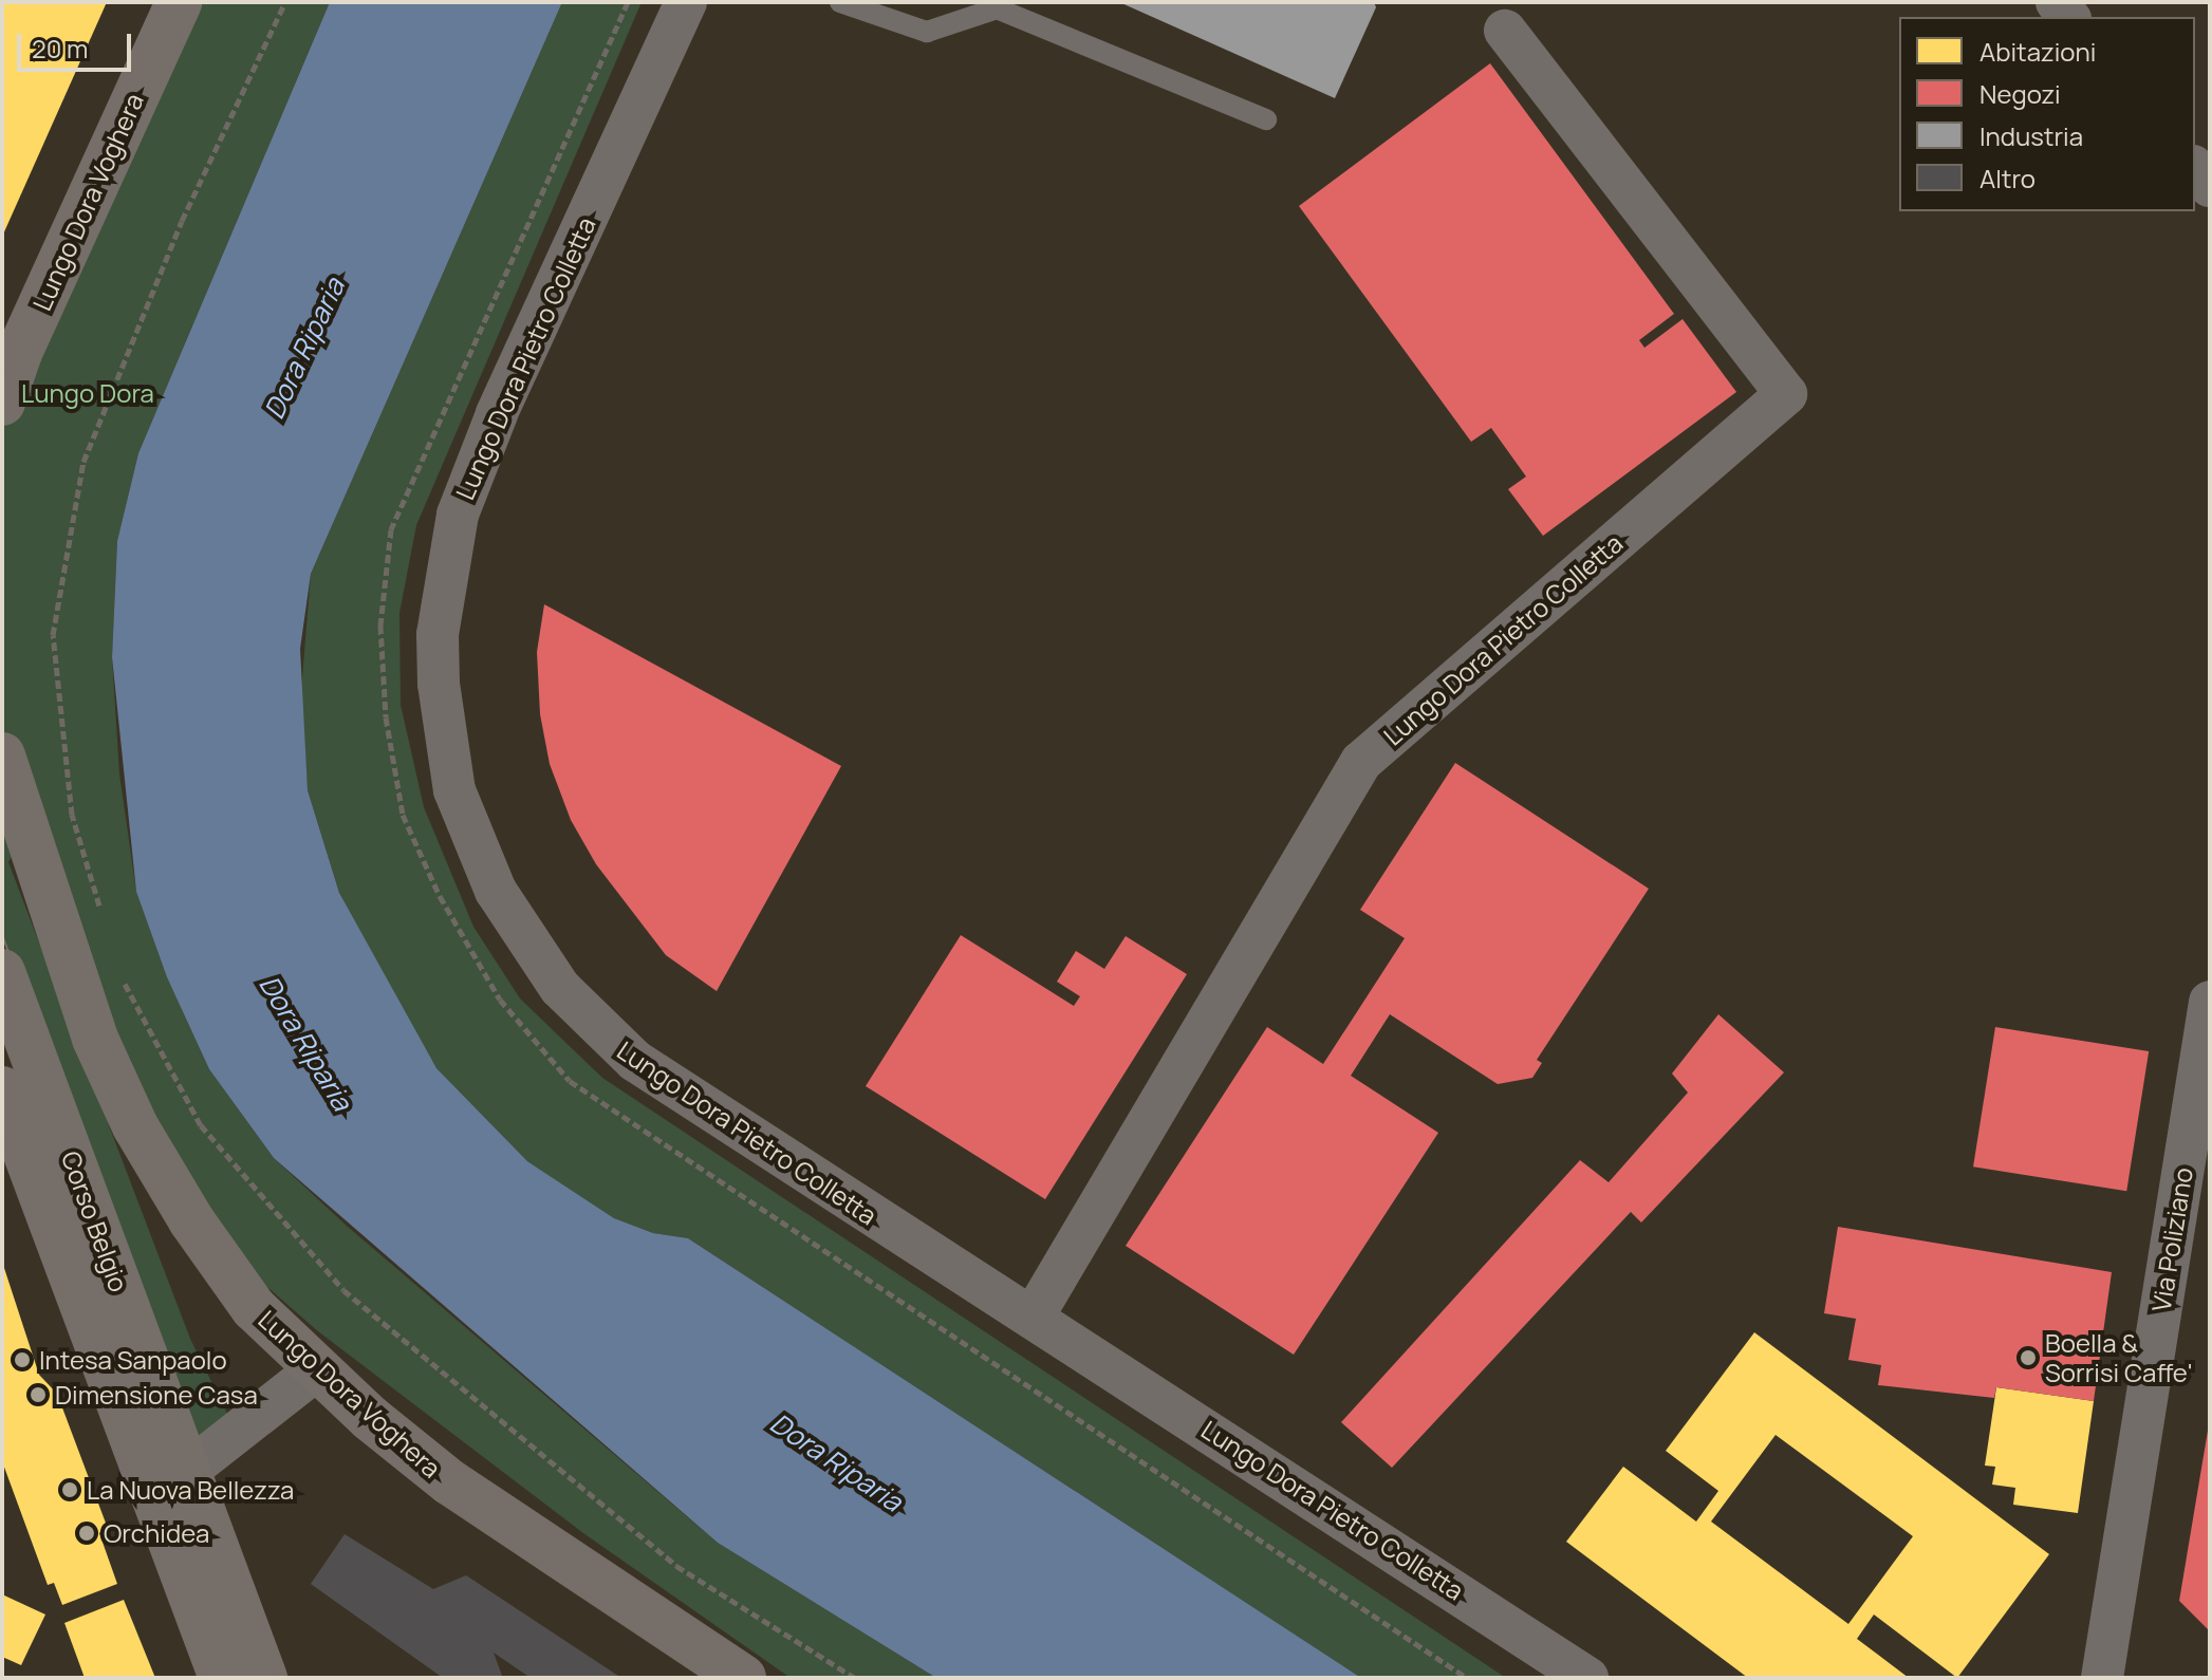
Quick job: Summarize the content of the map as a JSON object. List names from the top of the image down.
{
  "streets": {
    "street": [
      "Lungo Dora Voghera",
      "Lungo Dora Pietro Colletta",
      "Corso Belgio",
      "Via Poliziano"
    ]
  },
  "water": ["Dora Riparia"],
  "parks": ["Lungo Dora"],
  "places": [
    "Boella & Sorrisi Caffe'",
    "Intesa Sanpaolo",
    "Dimensione Casa",
    "La Nuova Bellezza",
    "Orchidea"
  ],
  "legend": [
    "Abitazioni",
    "Negozi",
    "Industria",
    "Altro"
  ],
  "scale_bar": "20 m"
}
